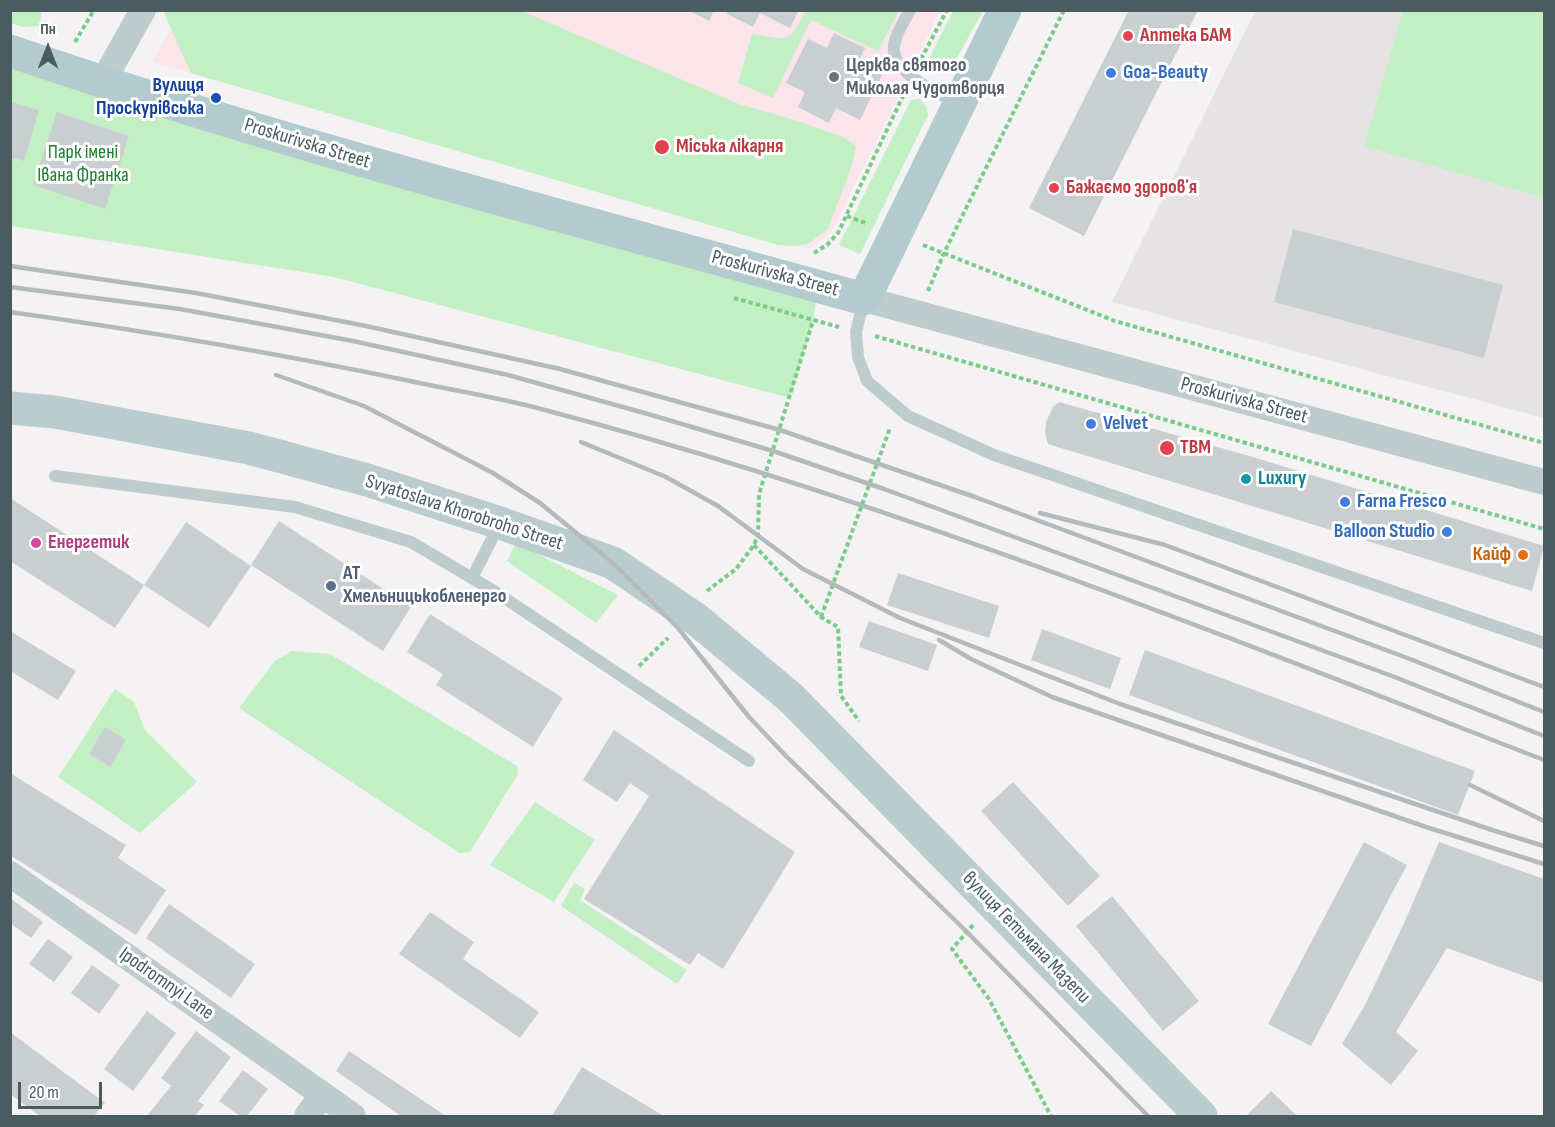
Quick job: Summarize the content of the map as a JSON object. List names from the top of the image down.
{
  "streets": {
    "main road": ["Proskurivska Street", "Svyatoslava Khorobroho Street", "вулиця Гетьмана Мазепи"],
    "street": ["Ipodromnyi Lane"]
  },
  "crossings": [
    ["Svyatoslava Khorobroho Street", "вулиця Гетьмана Мазепи"]
  ],
  "parks": ["Парк імені Івана Франка"],
  "places": [
    "Аптека БАМ",
    "Goa-Beauty",
    "Церква святого Миколая Чудотворця",
    "Вулиця Проскурівська",
    "Міська лікарня",
    "Бажаємо здоровʼя",
    "Velvet",
    "ТВМ",
    "Luxury",
    "Farna Fresco",
    "Balloon Studio",
    "Енергетик",
    "Кайф",
    "АТ Хмельницькобленерго"
  ],
  "scale_bar": "20 m",
  "north": "top"
}
